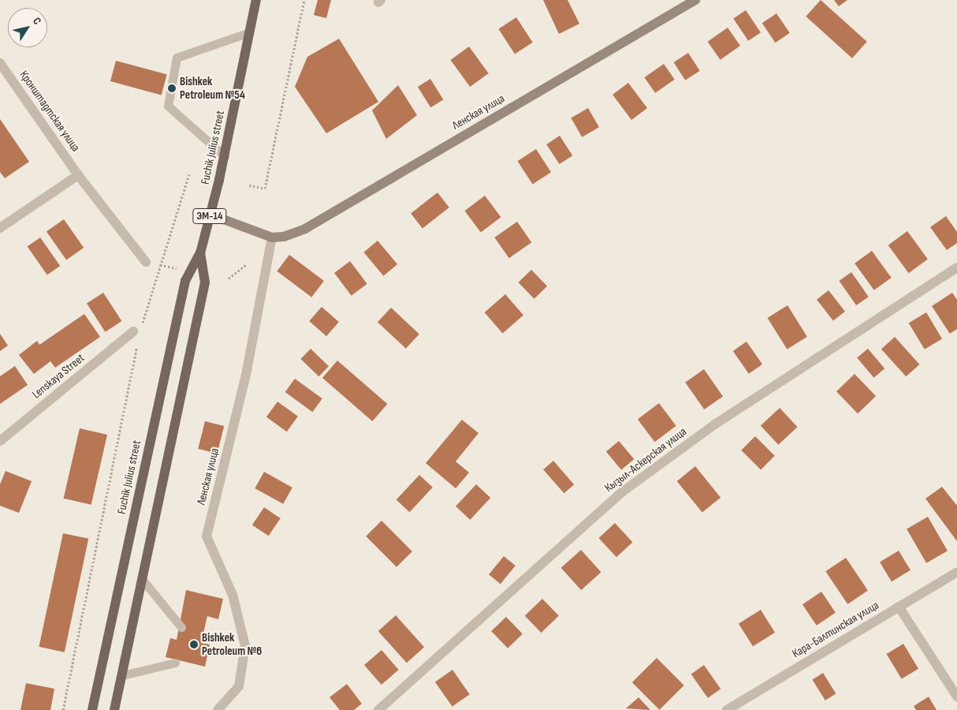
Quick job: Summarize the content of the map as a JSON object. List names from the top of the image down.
{
  "streets": {
    "main road": ["Ленская улица", "Fuchik Julius street", "ЭМ-14"],
    "street": [
      "Кронштадтская улица",
      "Lenskaya Street",
      "Кызыл-Аскерская улица",
      "Кара-Балтинская улица"
    ]
  },
  "places": ["Bishkek Petroleum №54", "Bishkek Petroleum №6"],
  "north": "top right"
}
